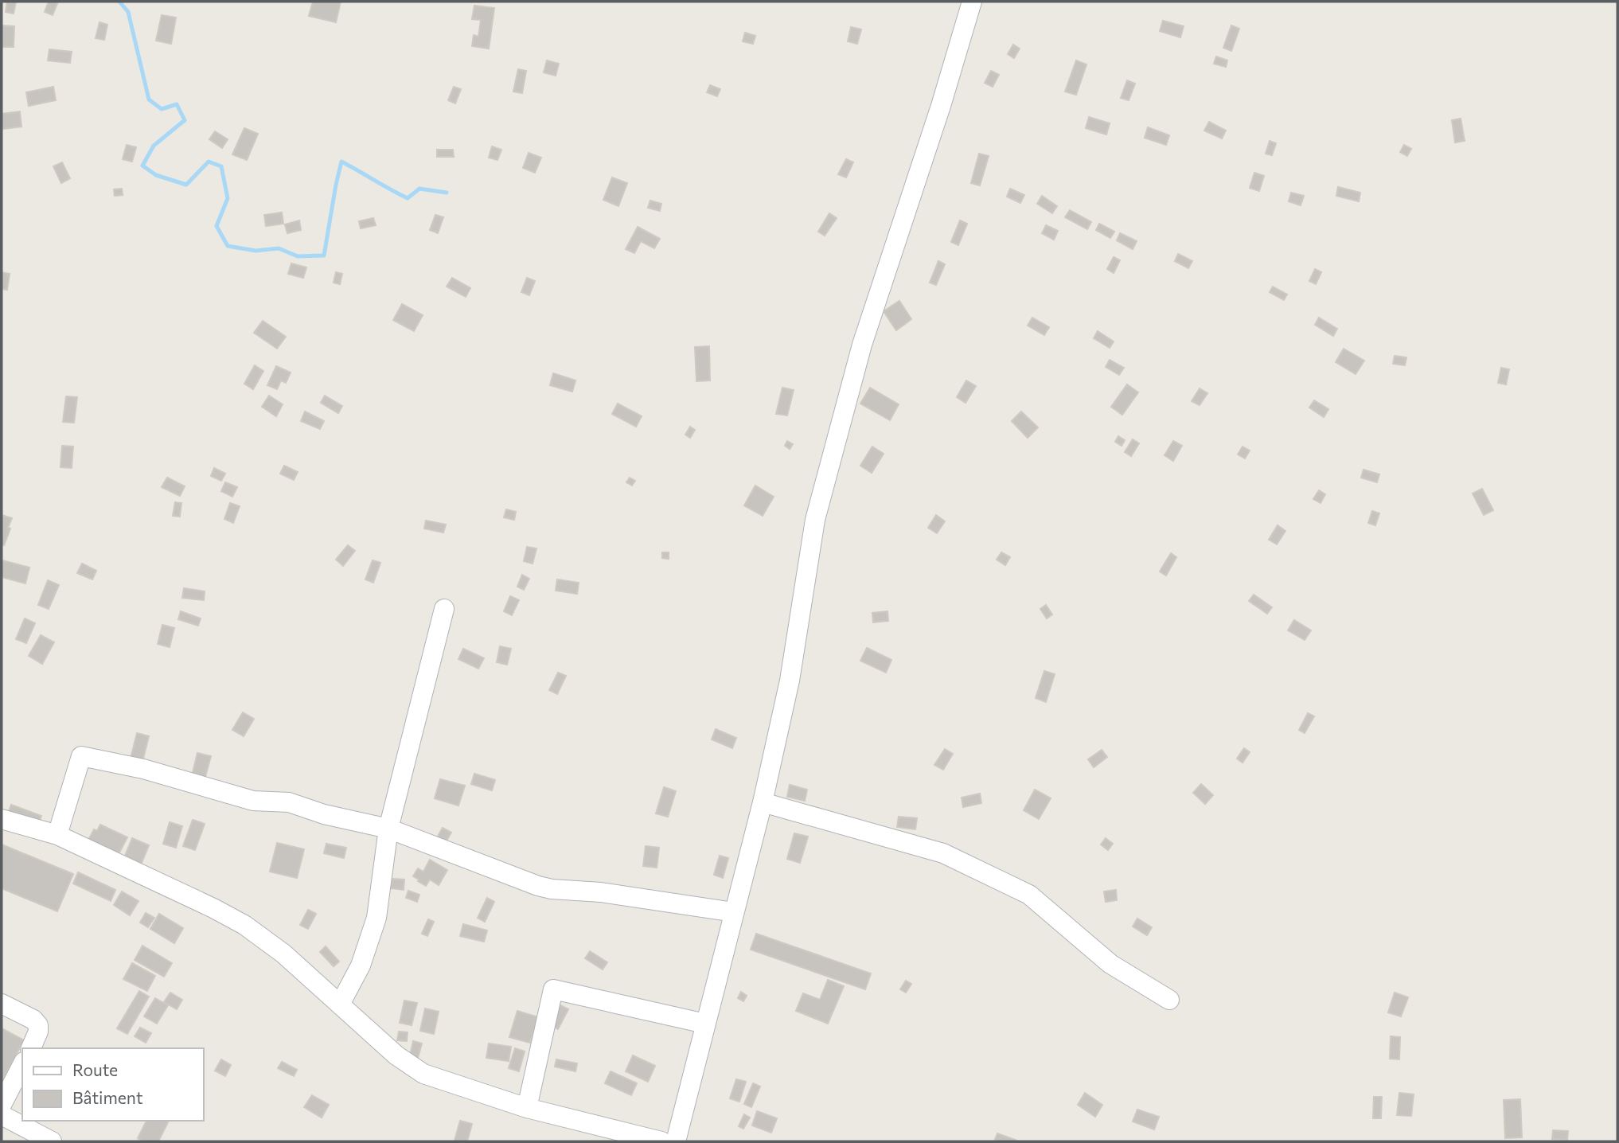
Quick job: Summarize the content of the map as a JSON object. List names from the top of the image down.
{
  "legend": ["Route", "Bâtiment"]
}
